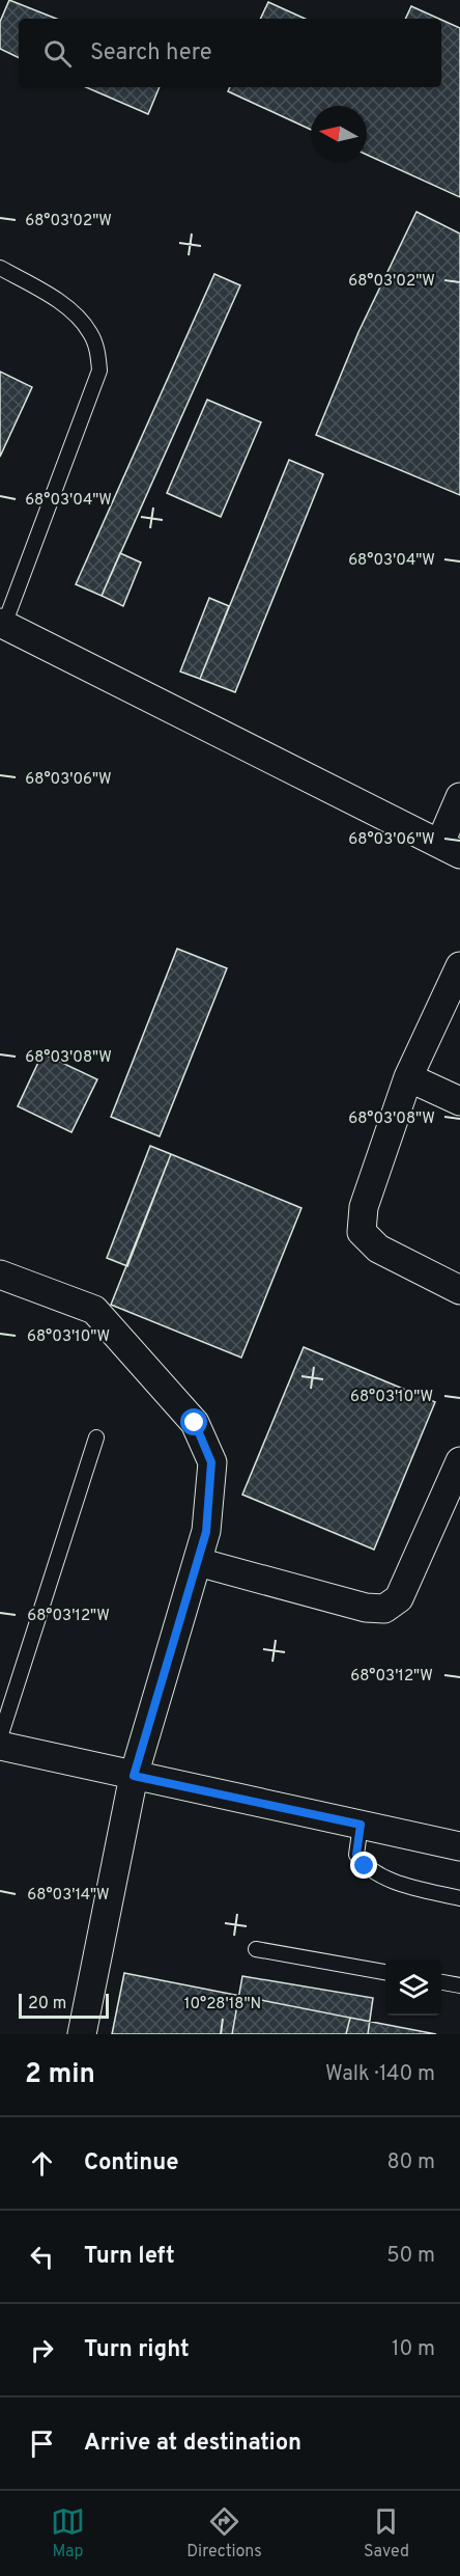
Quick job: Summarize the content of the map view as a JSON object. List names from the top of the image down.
{
  "scale_bar": "20 m",
  "north": "left",
  "page": {
    "search": "Search here",
    "scale": "20 m",
    "heading": ["2 min", "Walk · 140 m"],
    "list": [
      ["Continue", "80 m"],
      ["Turn left", "50 m"],
      ["Turn right", "10 m"],
      "Arrive at destination"
    ],
    "nav": ["Map", "Directions", "Saved"]
  },
  "coordinates": [
    "68°03'02\"W",
    "68°03'04\"W",
    "68°03'06\"W",
    "68°03'08\"W",
    "68°03'10\"W",
    "68°03'12\"W",
    "68°03'14\"W",
    "10°28'18\"N"
  ]
}
